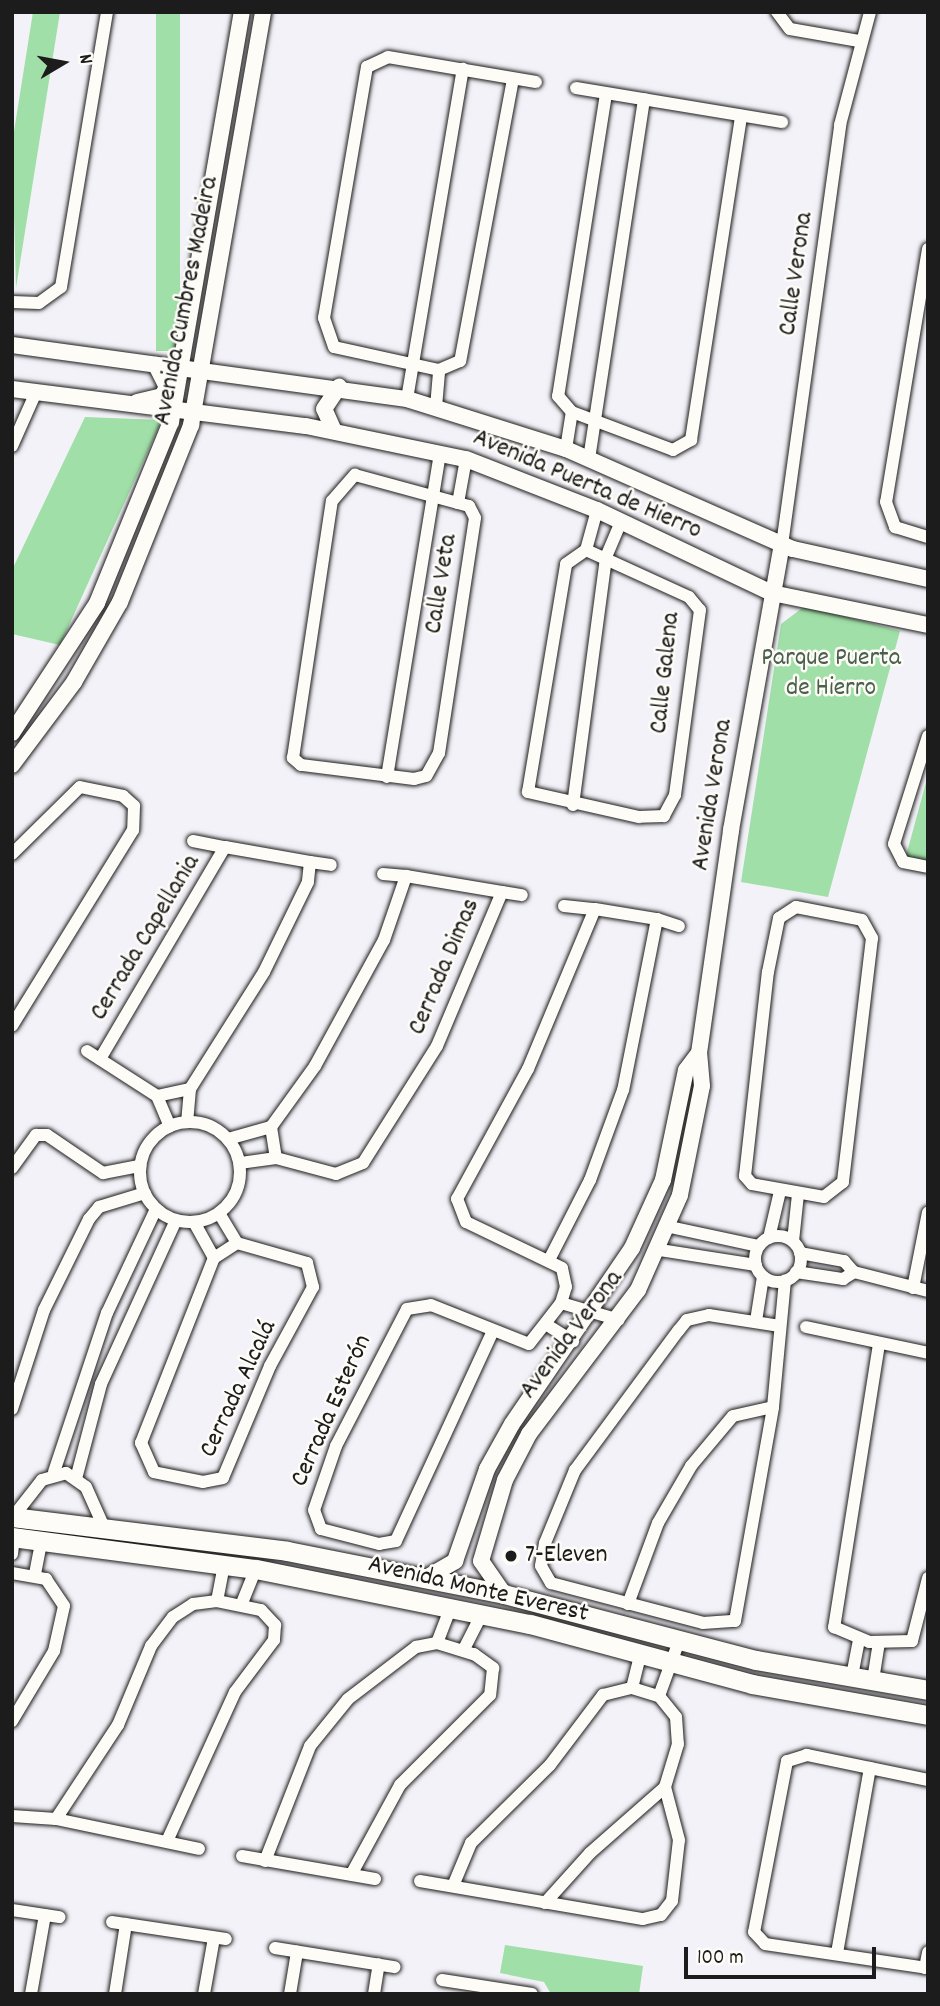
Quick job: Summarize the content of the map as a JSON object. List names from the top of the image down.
{
  "streets": {
    "main road": ["Avenida Monte Everest"],
    "street": [
      "Calle Verona",
      "Avenida Cumbres Madeira",
      "Avenida Puerta de Hierro",
      "Calle Veta",
      "Calle Galena",
      "Avenida Verona",
      "Cerrada Capellania",
      "Cerrada Dimas",
      "Cerrada Alcalá",
      "Cerrada Esterón"
    ]
  },
  "crossings": [
    ["Calle Verona", "Avenida Puerta de Hierro"],
    ["Calle Verona", "Avenida Verona"],
    ["Avenida Cumbres Madeira", "Avenida Puerta de Hierro"],
    ["Avenida Puerta de Hierro", "Avenida Verona"],
    ["Avenida Verona", "Avenida Monte Everest"]
  ],
  "parks": ["Parque Puerta de Hierro"],
  "places": ["7-Eleven"],
  "scale_bar": "100 m",
  "north": "right"
}
